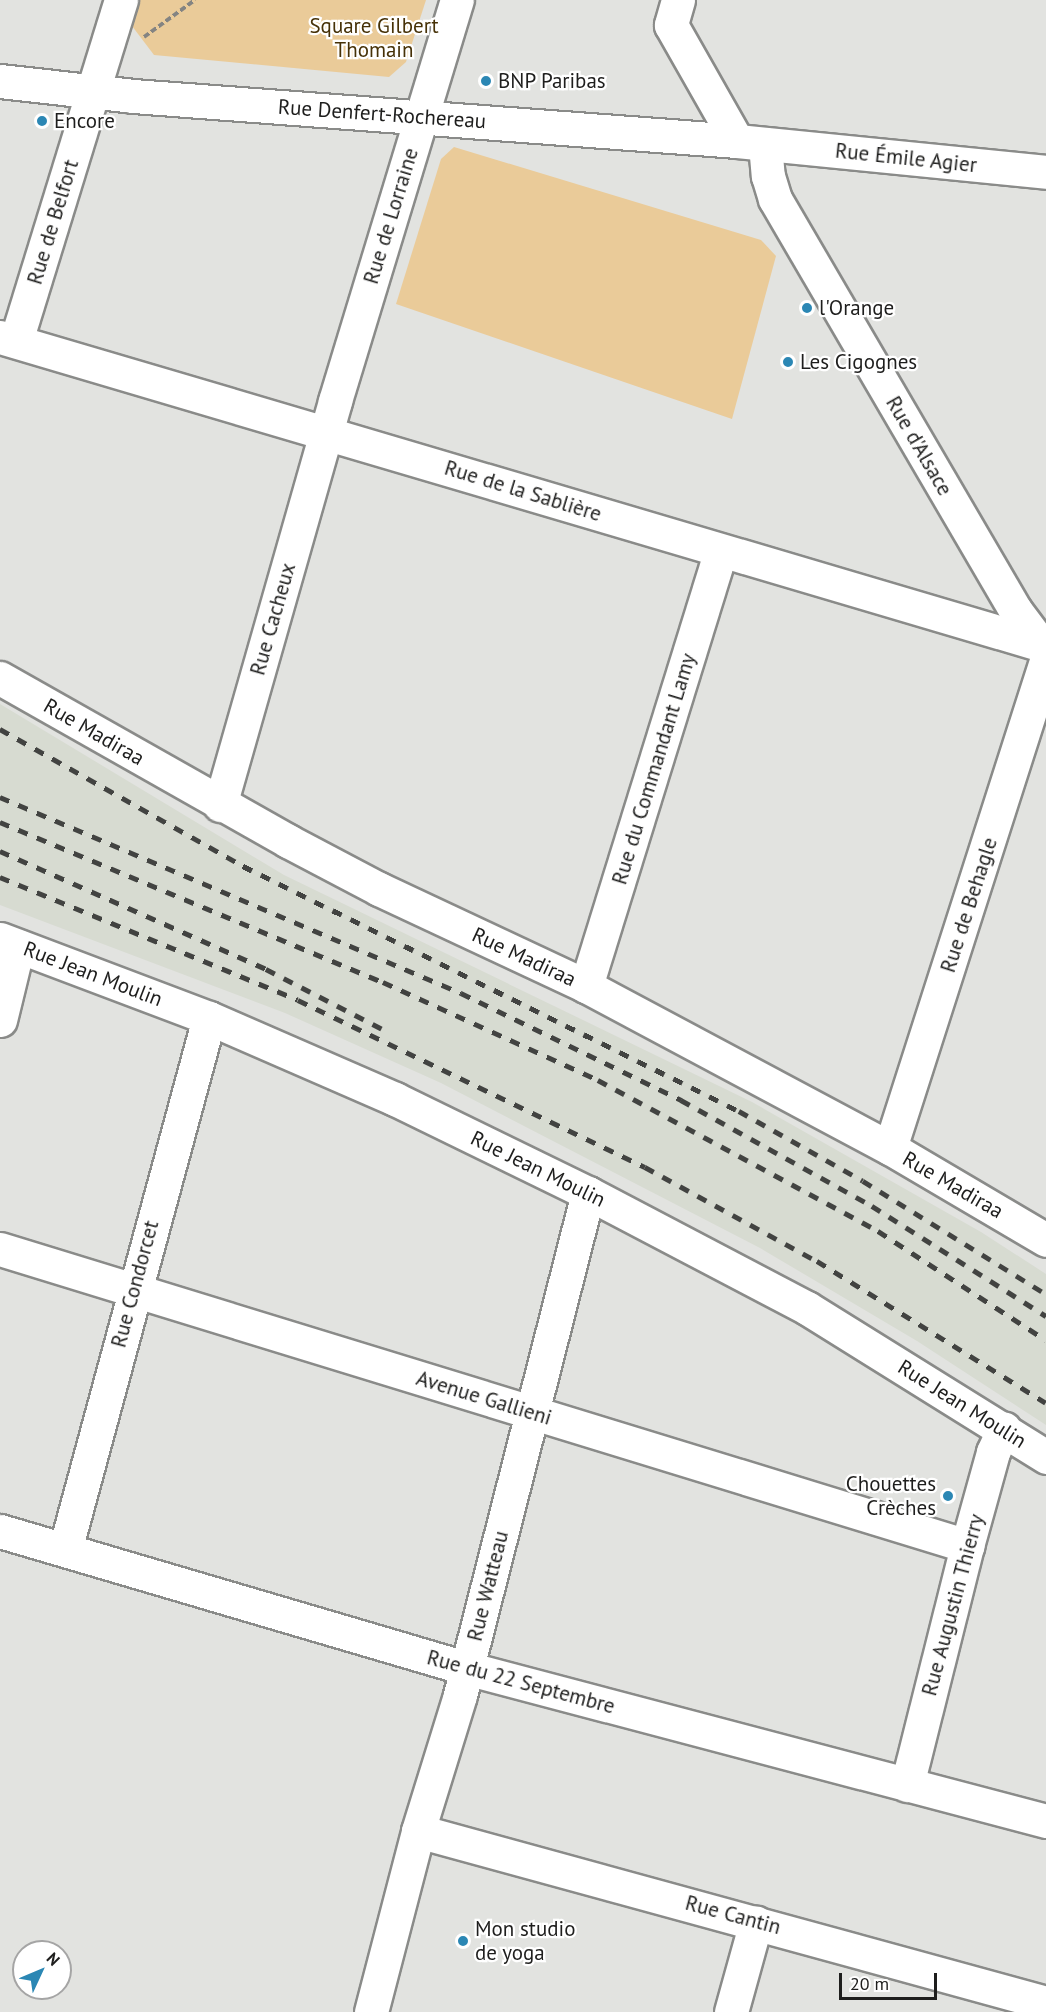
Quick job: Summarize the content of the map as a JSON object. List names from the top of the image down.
{
  "streets": {
    "street": [
      "Rue Denfert-Rochereau",
      "Rue Émile Agier",
      "Rue de Lorraine",
      "Rue de Belfort",
      "Rue d'Alsace",
      "Rue de la Sablière",
      "Rue Cacheux",
      "Rue Madiraa",
      "Rue du Commandant Lamy",
      "Rue de Behagle",
      "Rue Jean Moulin",
      "Rue Condorcet",
      "Avenue Gallieni",
      "Rue Watteau",
      "Rue Augustin Thierry",
      "Rue du 22 Septembre",
      "Rue Cantin"
    ]
  },
  "crossings": [
    ["Rue Denfert-Rochereau", "Rue Émile Agier"],
    ["Rue Denfert-Rochereau", "Rue de Lorraine"],
    ["Rue Denfert-Rochereau", "Rue de Belfort"],
    ["Rue Denfert-Rochereau", "Rue d'Alsace"],
    ["Rue Émile Agier", "Rue d'Alsace"],
    ["Rue de Lorraine", "Rue de la Sablière"],
    ["Rue de Lorraine", "Rue Cacheux"],
    ["Rue de Belfort", "Rue de la Sablière"],
    ["Rue d'Alsace", "Rue de la Sablière"],
    ["Rue d'Alsace", "Rue de Behagle"],
    ["Rue de la Sablière", "Rue Cacheux"],
    ["Rue de la Sablière", "Rue du Commandant Lamy"],
    ["Rue de la Sablière", "Rue de Behagle"],
    ["Rue Cacheux", "Rue Madiraa"],
    ["Rue Madiraa", "Rue du Commandant Lamy"],
    ["Rue Madiraa", "Rue de Behagle"],
    ["Rue Jean Moulin", "Rue Condorcet"],
    ["Rue Jean Moulin", "Rue Watteau"],
    ["Rue Jean Moulin", "Rue Augustin Thierry"],
    ["Rue Condorcet", "Avenue Gallieni"],
    ["Rue Condorcet", "Rue du 22 Septembre"],
    ["Avenue Gallieni", "Rue Watteau"],
    ["Avenue Gallieni", "Rue Augustin Thierry"],
    ["Rue Watteau", "Rue du 22 Septembre"],
    ["Rue Watteau", "Rue Cantin"],
    ["Rue Augustin Thierry", "Rue du 22 Septembre"]
  ],
  "parks": ["Square Gilbert Thomain"],
  "places": [
    "BNP Paribas",
    "Encore",
    "l'Orange",
    "Les Cigognes",
    "Chouettes Crèches",
    "Mon studio de yoga"
  ],
  "scale_bar": "20 m",
  "north": "top right"
}
